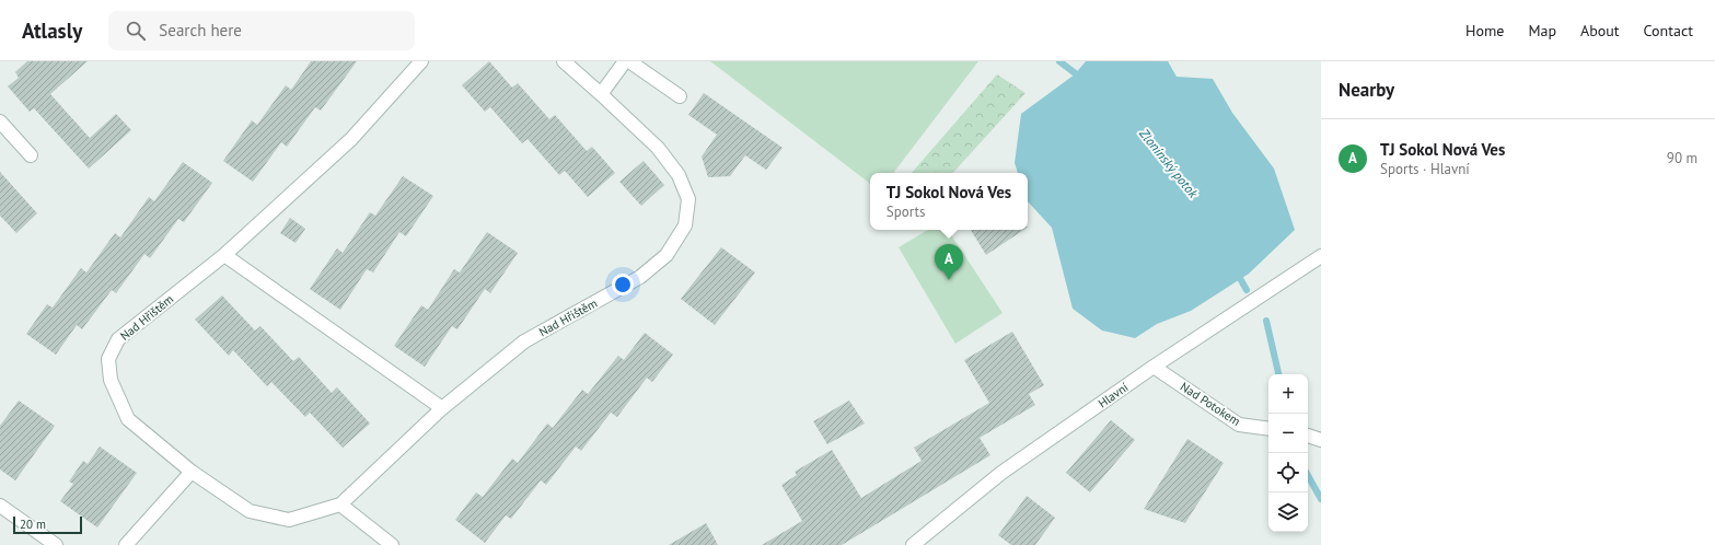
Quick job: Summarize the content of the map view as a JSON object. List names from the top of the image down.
{
  "streets": {
    "street": ["Nad Hřištěm", "Hlavní", "Nad Potokem"]
  },
  "crossings": [
    ["Hlavní", "Nad Potokem"]
  ],
  "water": ["Zlonínský potok"],
  "scale_bar": "20 m",
  "page": {
    "header": "Atlasly",
    "search": "Search here",
    "nav": [
      "Home",
      "Map",
      "About",
      "Contact"
    ],
    "heading": "Nearby",
    "list": [
      {
        "mark": "A",
        "name": "TJ Sokol Nová Ves",
        "note": "Sports · Hlavní",
        "value": "90 m"
      }
    ],
    "popup": ["TJ Sokol Nová Ves", "Sports"],
    "pins": "A",
    "map_buttons": ["+", "−"],
    "scale": "20 m"
  }
}
